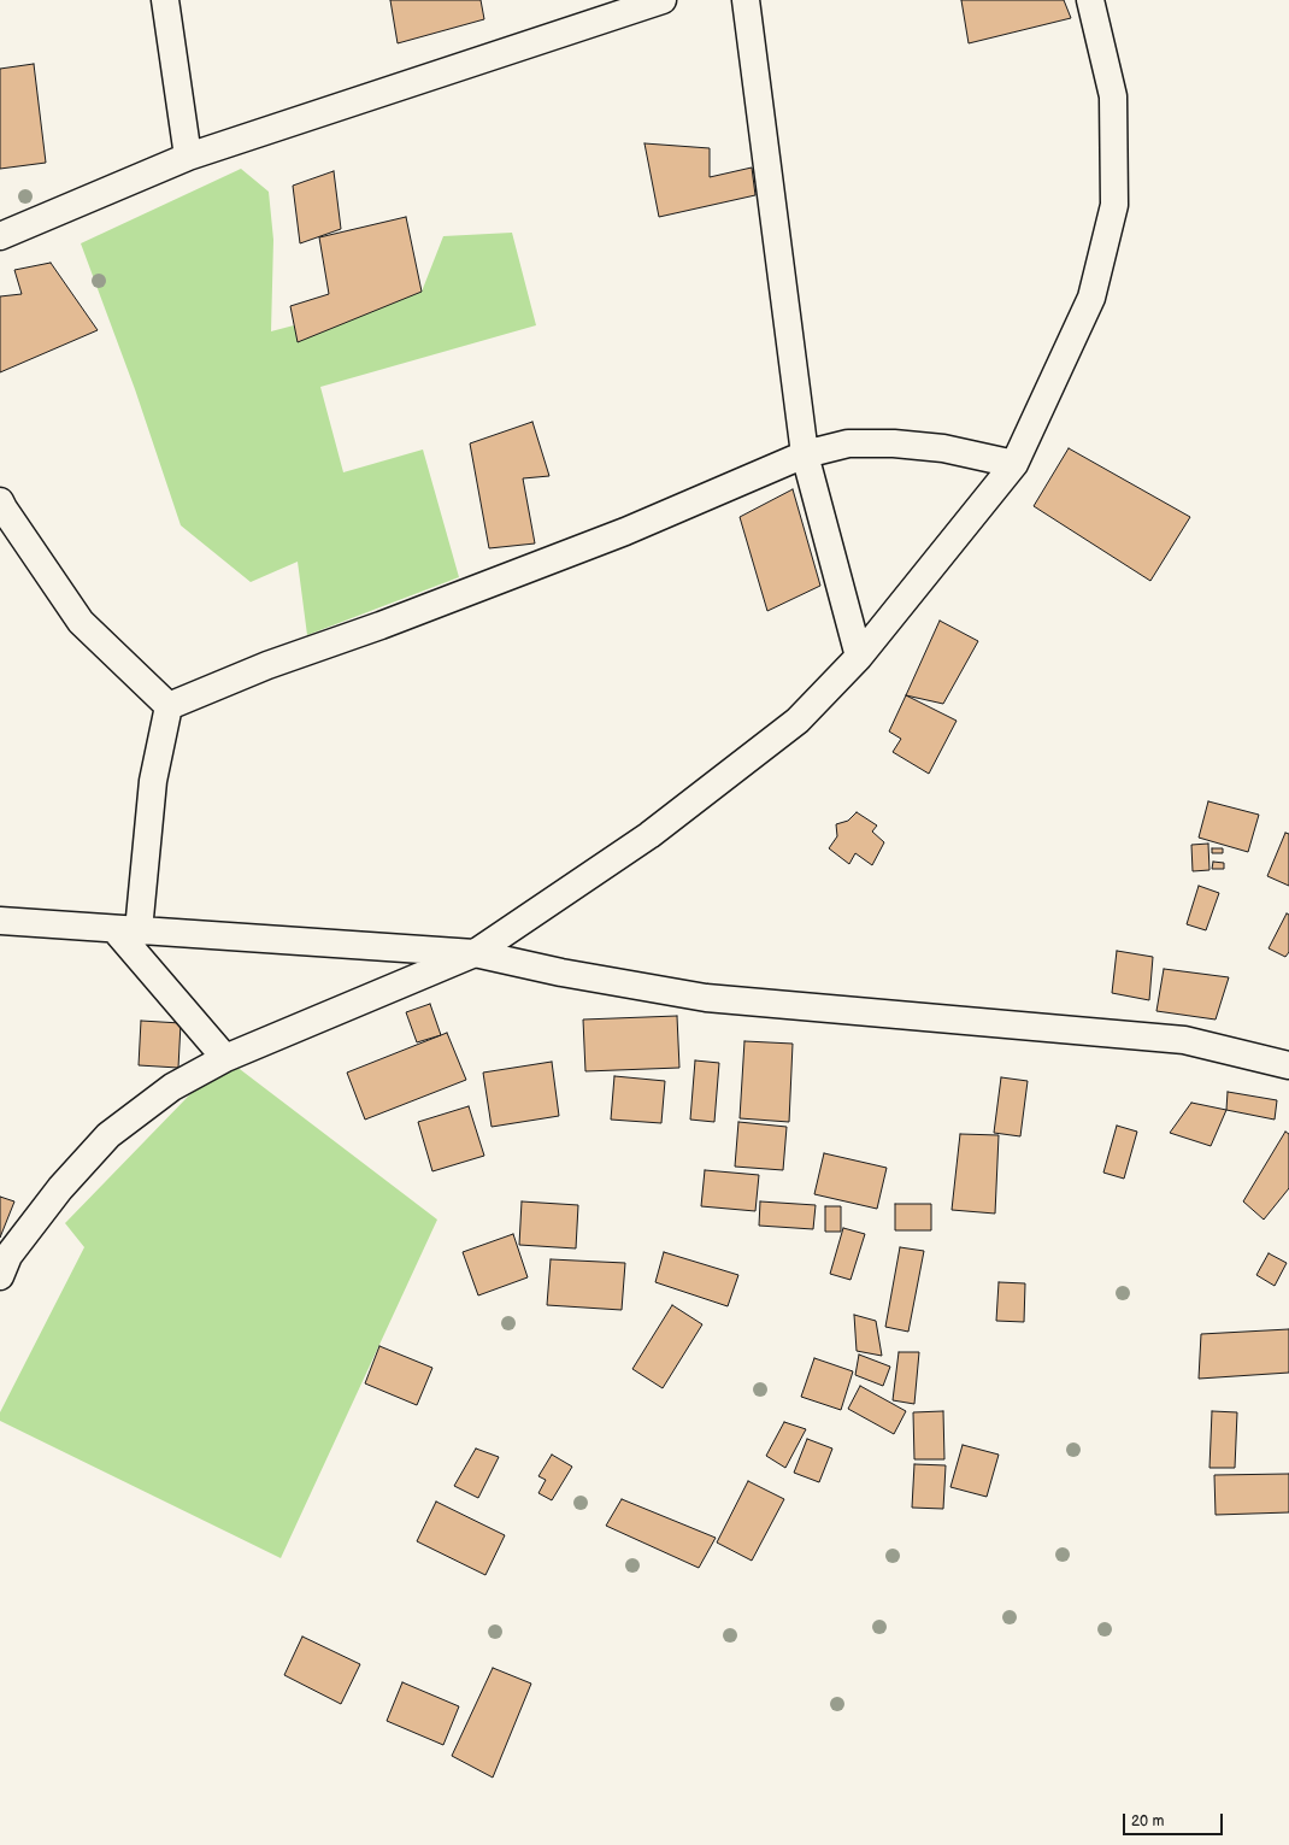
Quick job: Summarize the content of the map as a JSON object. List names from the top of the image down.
{
  "scale_bar": "20 m"
}
